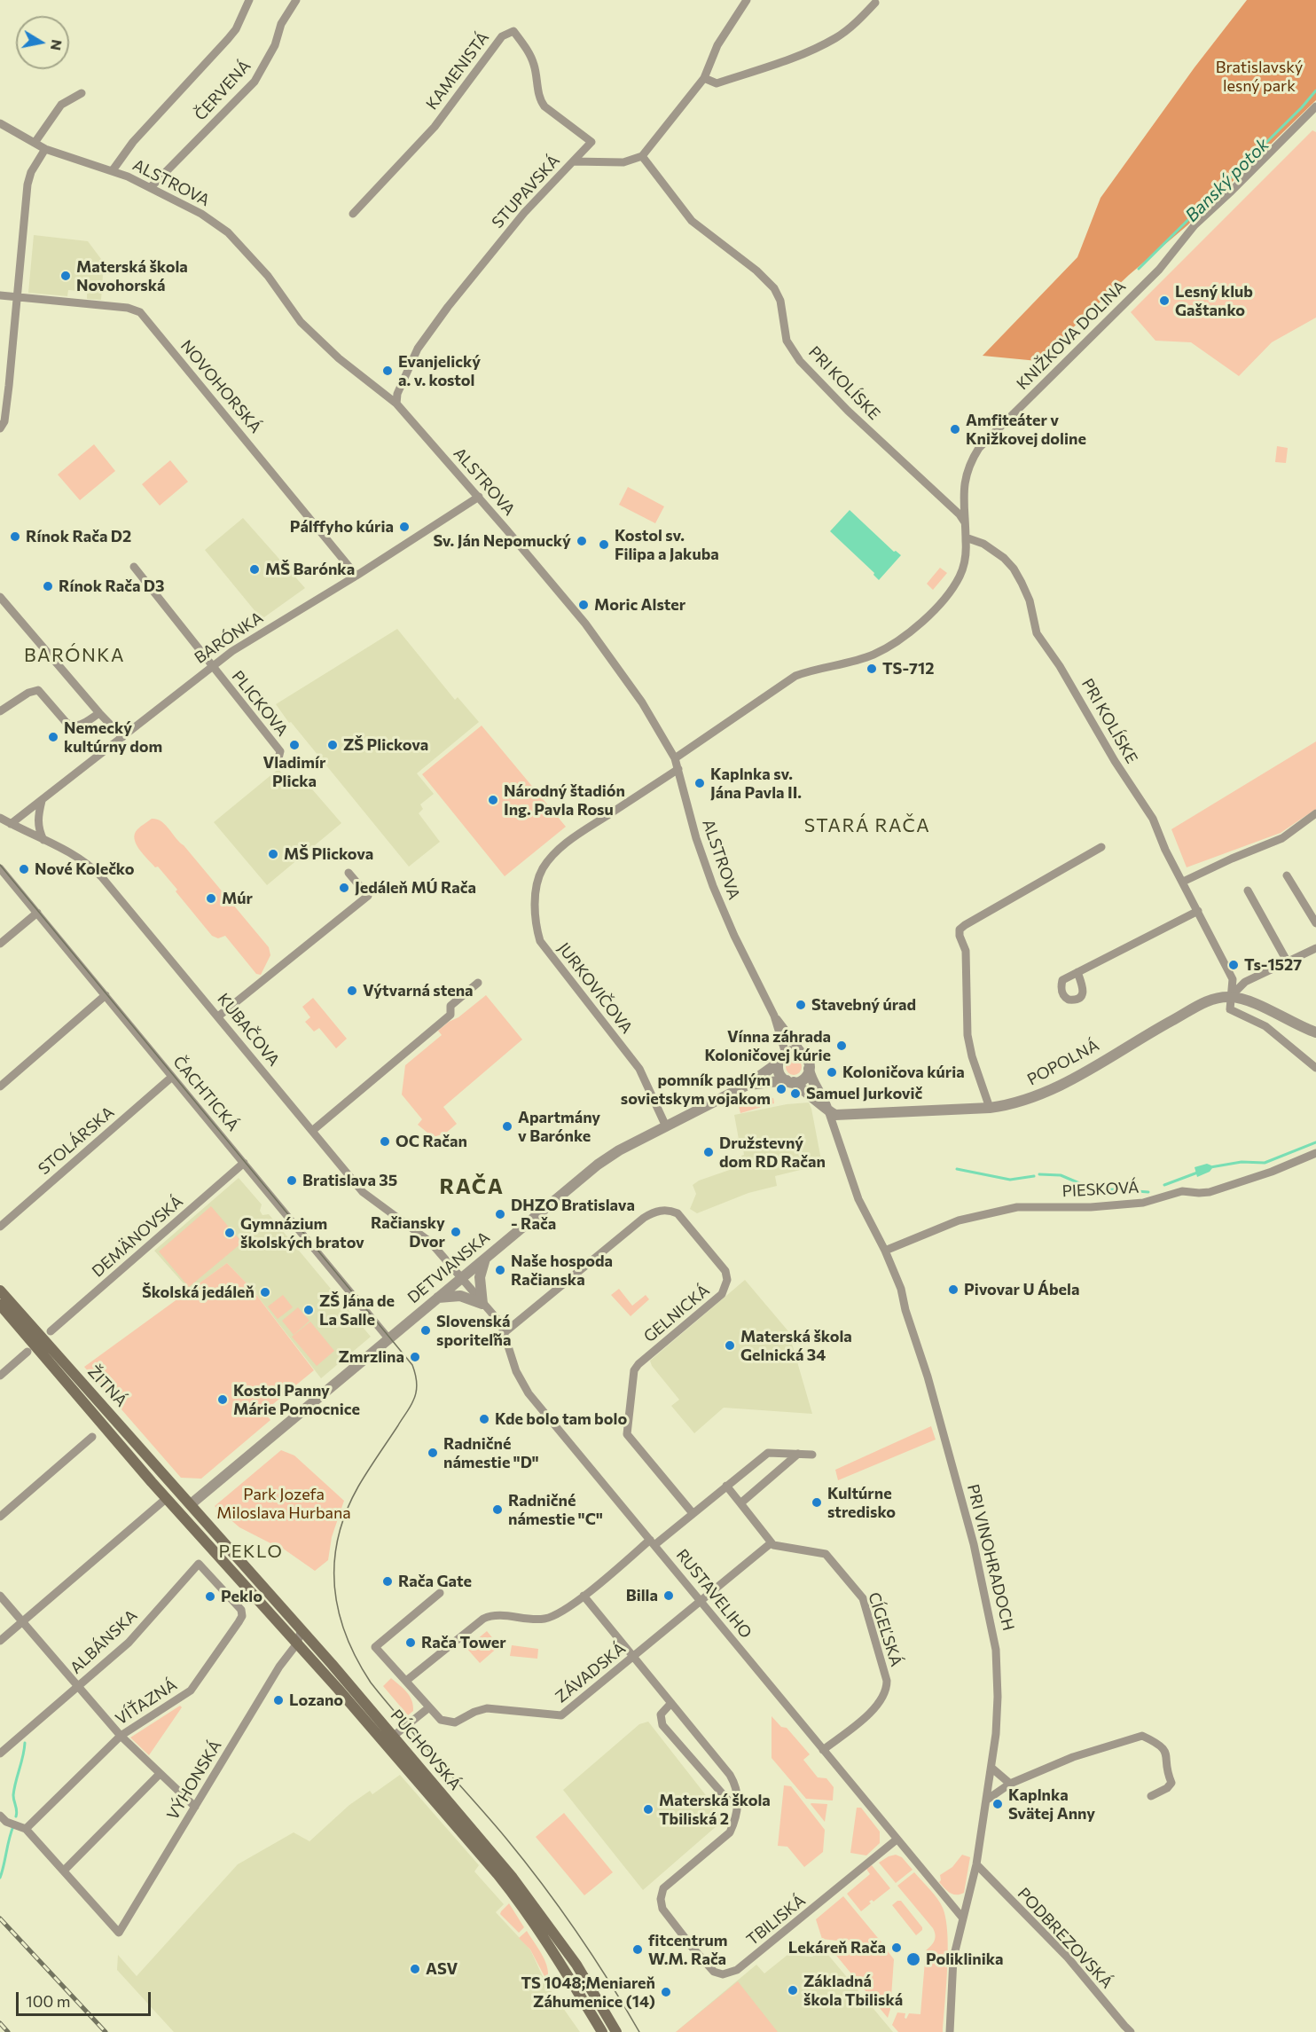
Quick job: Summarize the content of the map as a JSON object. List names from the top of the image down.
{
  "streets": {
    "main road": ["ŽITNÁ", "PÚCHOVSKÁ"],
    "street": [
      "KAMENISTÁ",
      "ČERVENÁ",
      "ALSTROVA",
      "STUPAVSKÁ",
      "KNIŽKOVA DOLINA",
      "PRI KOLÍSKE",
      "NOVOHORSKÁ",
      "BARÓNKA",
      "PLICKOVA",
      "JURKOVIČOVA",
      "KUBAČOVA",
      "POPOLNÁ",
      "ČACHTICKÁ",
      "STOLÁRSKA",
      "PIESKOVÁ",
      "DEMÄNOVSKÁ",
      "DETVIANSKA",
      "GELNICKÁ",
      "PRI VINOHRADOCH",
      "RUSTAVELIHO",
      "CÍGEĽSKÁ",
      "ALBÁNSKA",
      "ZÁVADSKÁ",
      "VÍŤAZNÁ",
      "VÝHONSKÁ",
      "TBILISKÁ",
      "PODBREZOVSKÁ"
    ]
  },
  "crossings": [
    ["KAMENISTÁ", "STUPAVSKÁ"],
    ["ČERVENÁ", "ALSTROVA"],
    ["ALSTROVA", "STUPAVSKÁ"],
    ["ALSTROVA", "KNIŽKOVA DOLINA"],
    ["ALSTROVA", "BARÓNKA"],
    ["ALSTROVA", "JURKOVIČOVA"],
    ["ALSTROVA", "DETVIANSKA"],
    ["ALSTROVA", "PRI VINOHRADOCH"],
    ["STUPAVSKÁ", "PRI KOLÍSKE"],
    ["KNIŽKOVA DOLINA", "PRI KOLÍSKE"],
    ["PRI KOLÍSKE", "POPOLNÁ"],
    ["NOVOHORSKÁ", "BARÓNKA"],
    ["BARÓNKA", "PLICKOVA"],
    ["BARÓNKA", "KUBAČOVA"],
    ["JURKOVIČOVA", "DETVIANSKA"],
    ["KUBAČOVA", "DETVIANSKA"],
    ["KUBAČOVA", "RUSTAVELIHO"],
    ["POPOLNÁ", "PRI VINOHRADOCH"],
    ["ČACHTICKÁ", "STOLÁRSKA"],
    ["ČACHTICKÁ", "DEMÄNOVSKÁ"],
    ["ČACHTICKÁ", "DETVIANSKA"],
    ["PIESKOVÁ", "PRI VINOHRADOCH"],
    ["DETVIANSKA", "ŽITNÁ"],
    ["DETVIANSKA", "PRI VINOHRADOCH"],
    ["DETVIANSKA", "RUSTAVELIHO"],
    ["DETVIANSKA", "PÚCHOVSKÁ"],
    ["GELNICKÁ", "RUSTAVELIHO"],
    ["ŽITNÁ", "PÚCHOVSKÁ"],
    ["PRI VINOHRADOCH", "RUSTAVELIHO"],
    ["PRI VINOHRADOCH", "PODBREZOVSKÁ"],
    ["RUSTAVELIHO", "CÍGEĽSKÁ"],
    ["RUSTAVELIHO", "ZÁVADSKÁ"],
    ["RUSTAVELIHO", "TBILISKÁ"],
    ["ALBÁNSKA", "VÍŤAZNÁ"],
    ["ZÁVADSKÁ", "TBILISKÁ"],
    ["PÚCHOVSKÁ", "VÝHONSKÁ"]
  ],
  "districts": [
    "BARÓNKA",
    "STARÁ RAČA",
    "RAČA",
    "PEKLO"
  ],
  "water": ["Banský potok"],
  "parks": ["Bratislavský lesný park", "Park Jozefa Miloslava Hurbana"],
  "places": [
    "Materská škola Novohorská",
    "Lesný klub Gaštanko",
    "Evanjelický a. v. kostol",
    "Amfiteáter v Knižkovej doline",
    "Pálffyho kúria",
    "Rínok Rača D2",
    "Sv. Ján Nepomucký",
    "Kostol sv. Filipa a Jakuba",
    "MŠ Barónka",
    "Rínok Rača D3",
    "Moric Alster",
    "TS-712",
    "Nemecký kultúrny dom",
    "Vladimír Plicka",
    "ZŠ Plickova",
    "Kaplnka sv. Jána Pavla II.",
    "Národný štadión Ing. Pavla Rosu",
    "MŠ Plickova",
    "Nové Kolečko",
    "Jedáleň MÚ Rača",
    "Múr",
    "Ts-1527",
    "Výtvarná stena",
    "Stavebný úrad",
    "Vínna záhrada Koloničovej kúrie",
    "Koloničova kúria",
    "pomník padlým sovietskym vojakom",
    "Samuel Jurkovič",
    "Apartmány v Barónke",
    "OC Račan",
    "Družstevný dom RD Račan",
    "Bratislava 35",
    "DHZO Bratislava - Rača",
    "Račiansky Dvor",
    "Gymnázium školských bratov",
    "Naše hospoda Račianska",
    "Pivovar U Ábela",
    "Školská jedáleň",
    "ZŠ Jána de La Salle",
    "Slovenská sporiteľňa",
    "Materská škola Gelnická 34",
    "Zmrzlina",
    "Kostol Panny Márie Pomocnice",
    "Kde bolo tam bolo",
    "Radničné námestie \"D\"",
    "Kultúrne stredisko",
    "Radničné námestie \"C\"",
    "Rača Gate",
    "Billa",
    "Peklo",
    "Rača Tower",
    "Lozano",
    "Kaplnka Svätej Anny",
    "Materská škola Tbiliská 2",
    "Lekáreň Rača",
    "fitcentrum W.M. Rača",
    "Poliklinika",
    "ASV",
    "Základná škola Tbiliská",
    "TS 1048;Meniareň Záhumenice (14)"
  ],
  "scale_bar": "100 m",
  "north": "right"
}
